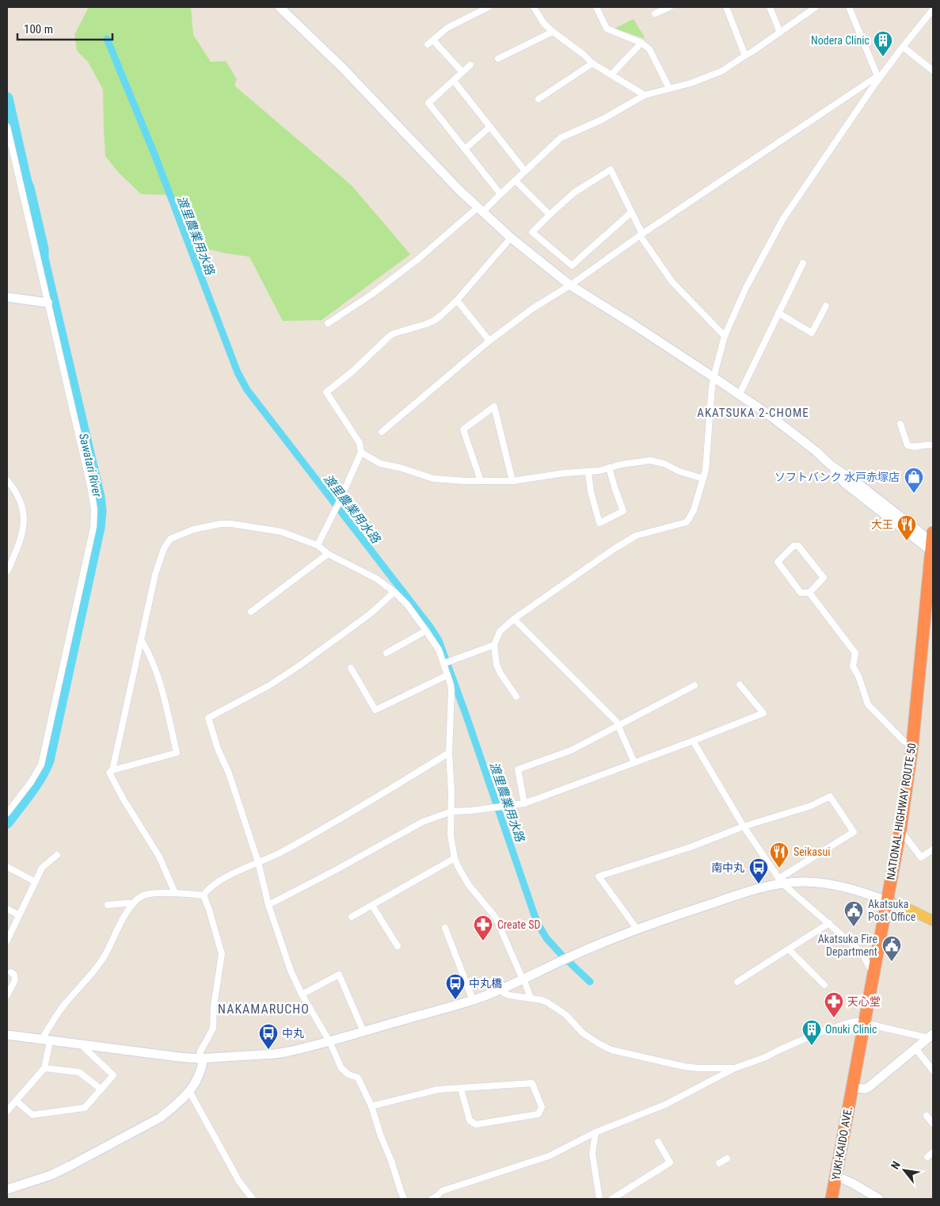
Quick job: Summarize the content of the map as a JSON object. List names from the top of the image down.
{
  "streets": {
    "highway": ["NATIONAL HIGHWAY ROUTE 50", "YUKI-KAIDO AVE."]
  },
  "crossings": [
    ["NATIONAL HIGHWAY ROUTE 50", "YUKI-KAIDO AVE."]
  ],
  "districts": ["AKATSUKA 2-CHOME", "NAKAMARUCHO"],
  "water": ["渡里農業用水路", "Sawatari River"],
  "places": {
    "building": ["Nodera Clinic", "Onuki Clinic"],
    "shop": ["ソフトバンク 水戸赤塚店"],
    "restaurant": ["大王", "Seikasui"],
    "bus stop": ["南中丸", "中丸橋", "中丸"],
    "public building": ["Akatsuka Post Office", "Akatsuka Fire Department"],
    "pharmacy": ["Create SD", "天心堂"]
  },
  "scale_bar": "100 m",
  "north": "top left"
}
